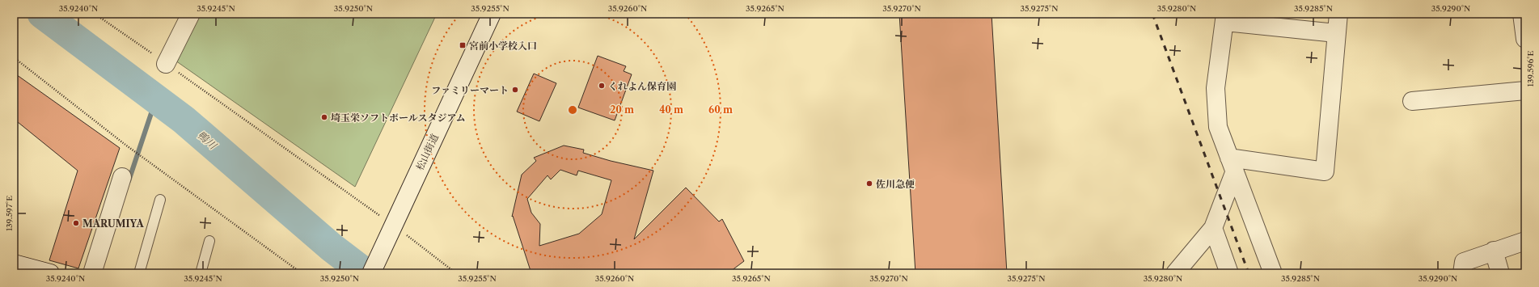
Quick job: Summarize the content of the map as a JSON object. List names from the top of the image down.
{
  "streets": {
    "street": ["松山街道"]
  },
  "water": ["鴨川"],
  "places": {
    "transit": ["宮前小学校入口"],
    "other": [
      "くれよん保育園",
      "ファミリーマート",
      "埼玉栄ソフトボールスタジアム",
      "佐川急便",
      "MARUMIYA"
    ]
  },
  "coordinates": [
    "35.9240°N",
    "35.9245°N",
    "35.9250°N",
    "35.9255°N",
    "35.9260°N",
    "35.9265°N",
    "35.9270°N",
    "35.9275°N",
    "35.9280°N",
    "35.9285°N",
    "35.9290°N",
    "139.596°E",
    "139.597°E"
  ],
  "rings": ["20 m", "40 m", "60 m"]
}
